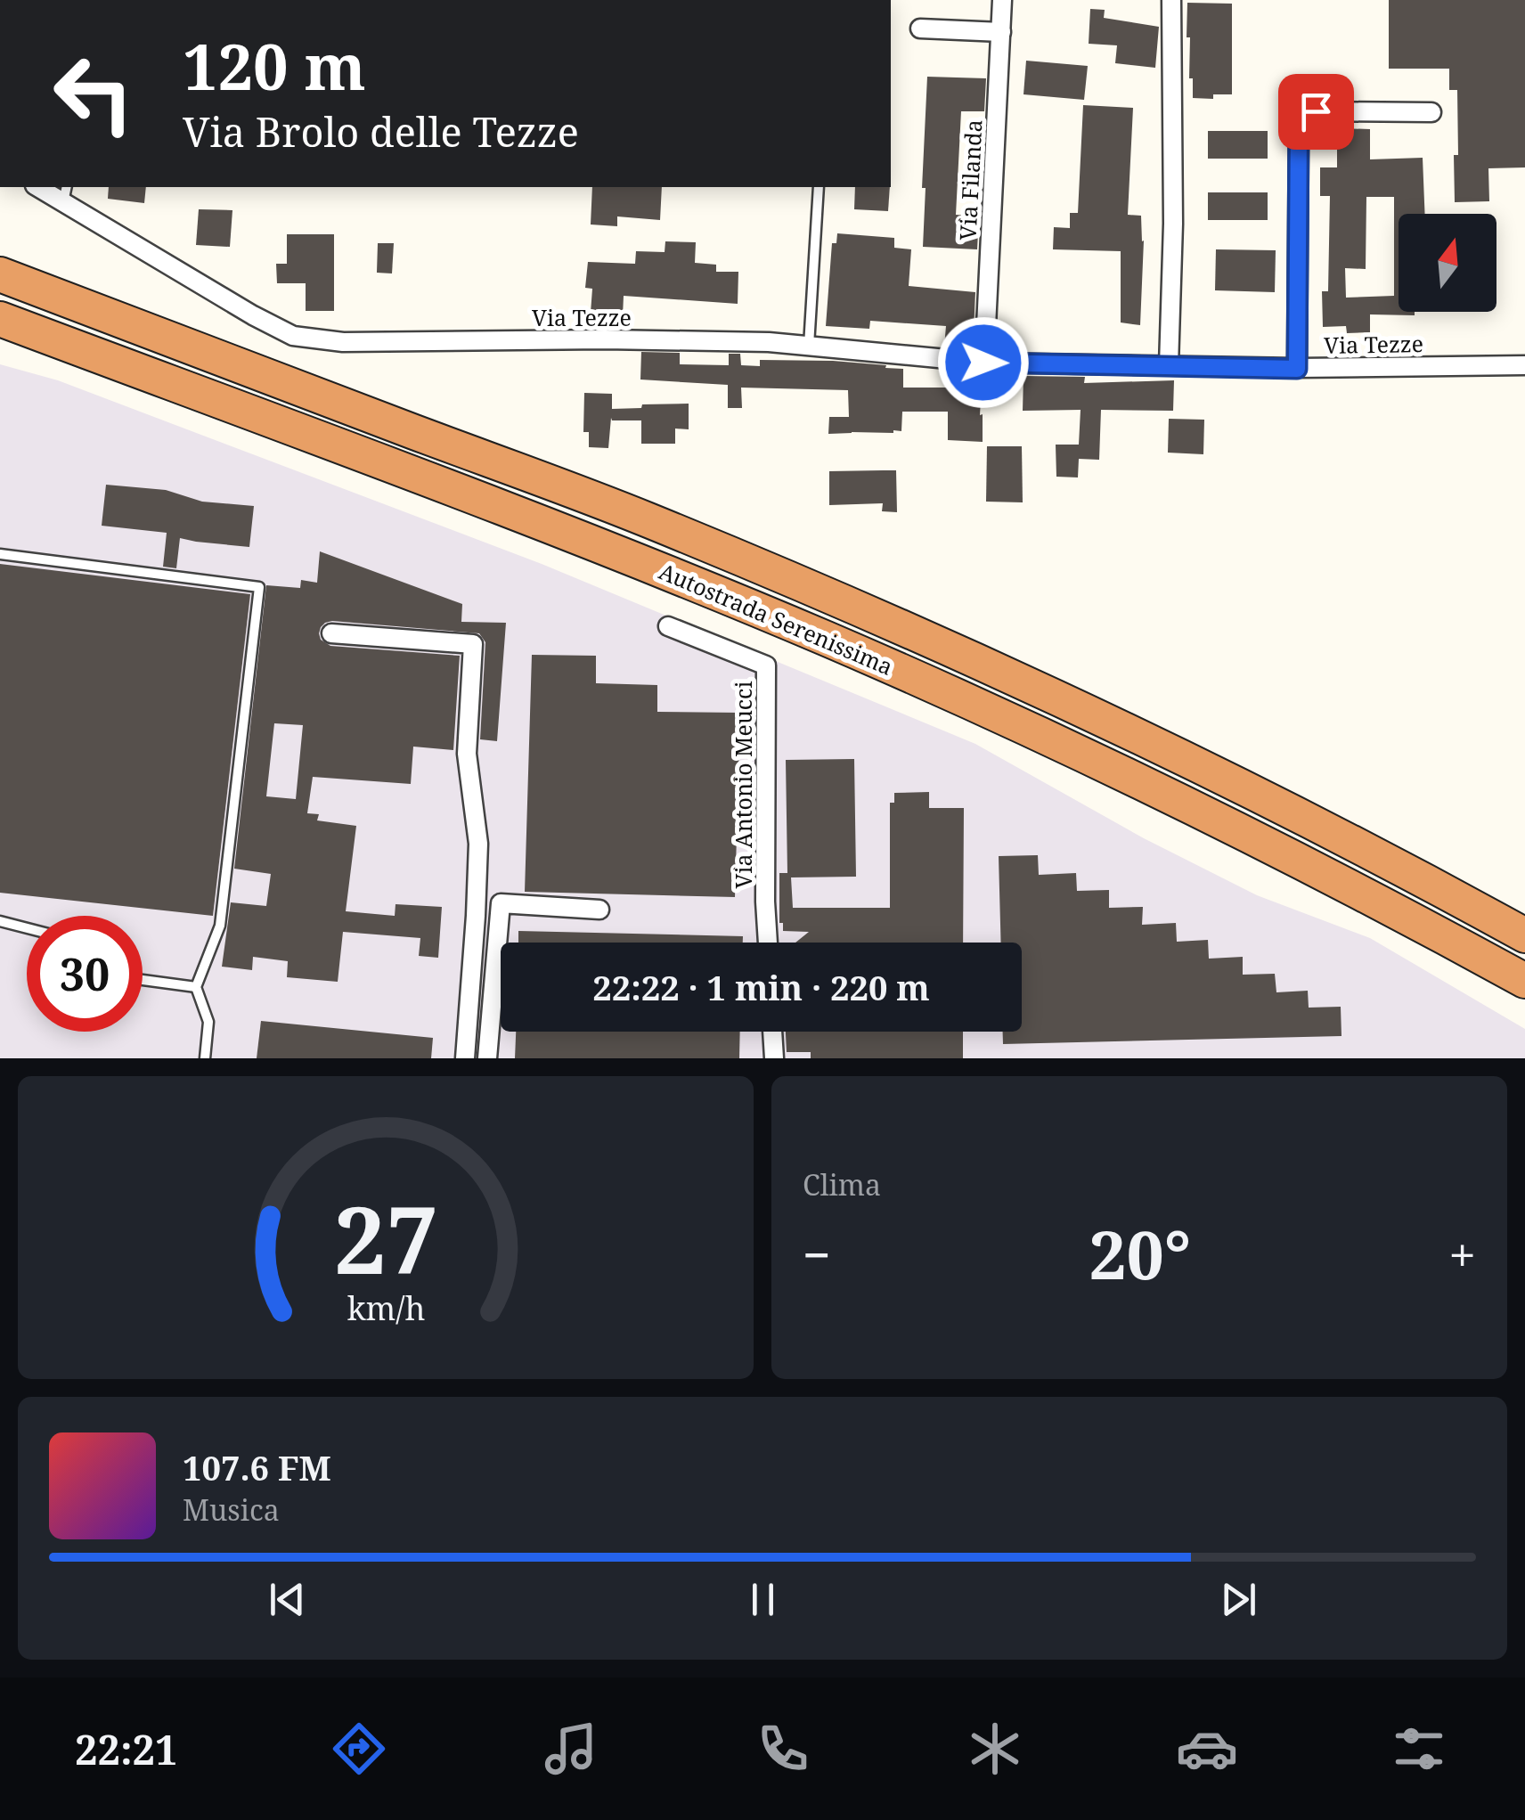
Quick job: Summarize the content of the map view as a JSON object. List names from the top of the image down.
{
  "streets": {
    "highway": ["Autostrada Serenissima"],
    "street": ["Via Filanda", "Via Tezze", "Via Antonio Meucci"]
  },
  "crossings": [
    ["Via Filanda", "Via Tezze"]
  ],
  "north": "top",
  "page": {
    "turn": ["120 m", "Via Brolo delle Tezze"],
    "limit": "30",
    "trip": "22:22 · 1 min · 220 m",
    "tile": "Clima",
    "heat": ["−", "20°", "+"],
    "song": ["107.6 FM", "Musica"],
    "tabs": "22:21",
    "gauge": ["27", "km/h"]
  }
}
